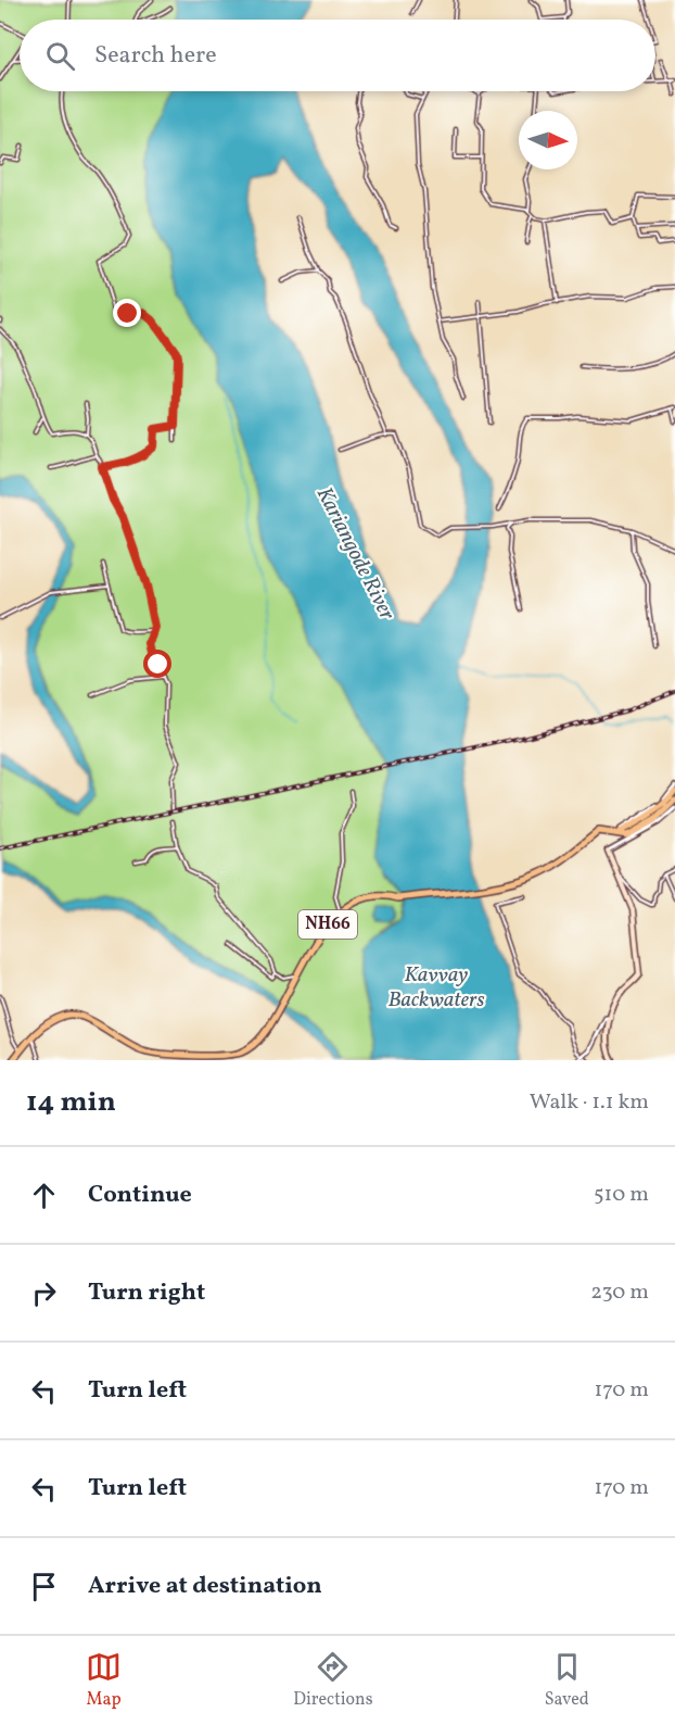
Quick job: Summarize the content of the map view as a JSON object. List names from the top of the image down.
{
  "streets": {
    "highway": ["NH66"]
  },
  "water": ["Kariangode River", "Kavvay Backwaters"],
  "north": "right",
  "page": {
    "search": "Search here",
    "heading": ["14 min", "Walk · 1.1 km"],
    "list": [
      ["Continue", "510 m"],
      ["Turn right", "230 m"],
      ["Turn left", "170 m"],
      ["Turn left", "170 m"],
      "Arrive at destination"
    ],
    "nav": ["Map", "Directions", "Saved"]
  }
}
